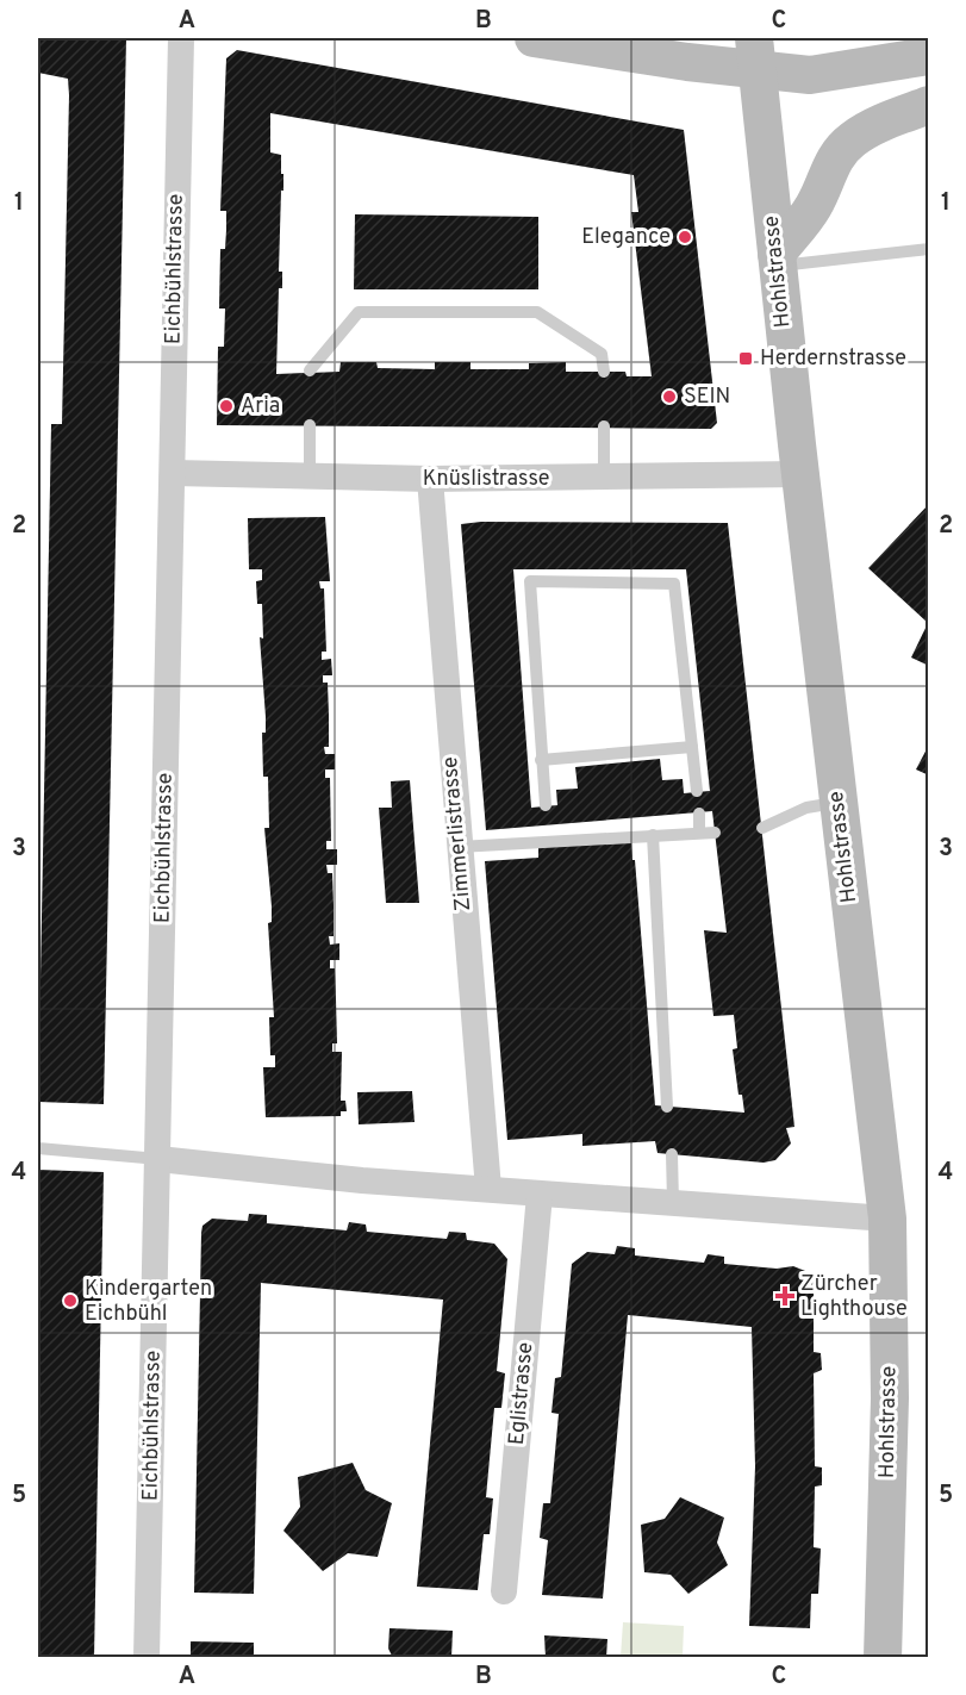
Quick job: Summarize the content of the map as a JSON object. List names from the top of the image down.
{
  "streets": {
    "street": [
      "Eichbühlstrasse",
      "Hohlstrasse",
      "Knüslistrasse",
      "Zimmerlistrasse",
      "Eglistrasse"
    ]
  },
  "crossings": [
    ["Eichbühlstrasse", "Knüslistrasse"],
    ["Hohlstrasse", "Knüslistrasse"],
    ["Knüslistrasse", "Zimmerlistrasse"]
  ],
  "places": {
    "other": [
      "Elegance",
      "SEIN",
      "Aria",
      "Kindergarten Eichbühl"
    ],
    "transit": ["Herdernstrasse"],
    "health": ["Zürcher Lighthouse"]
  },
  "grid": {
    "columns": ["A", "B", "C"],
    "rows": [
      "1",
      "2",
      "3",
      "4",
      "5"
    ]
  }
}
